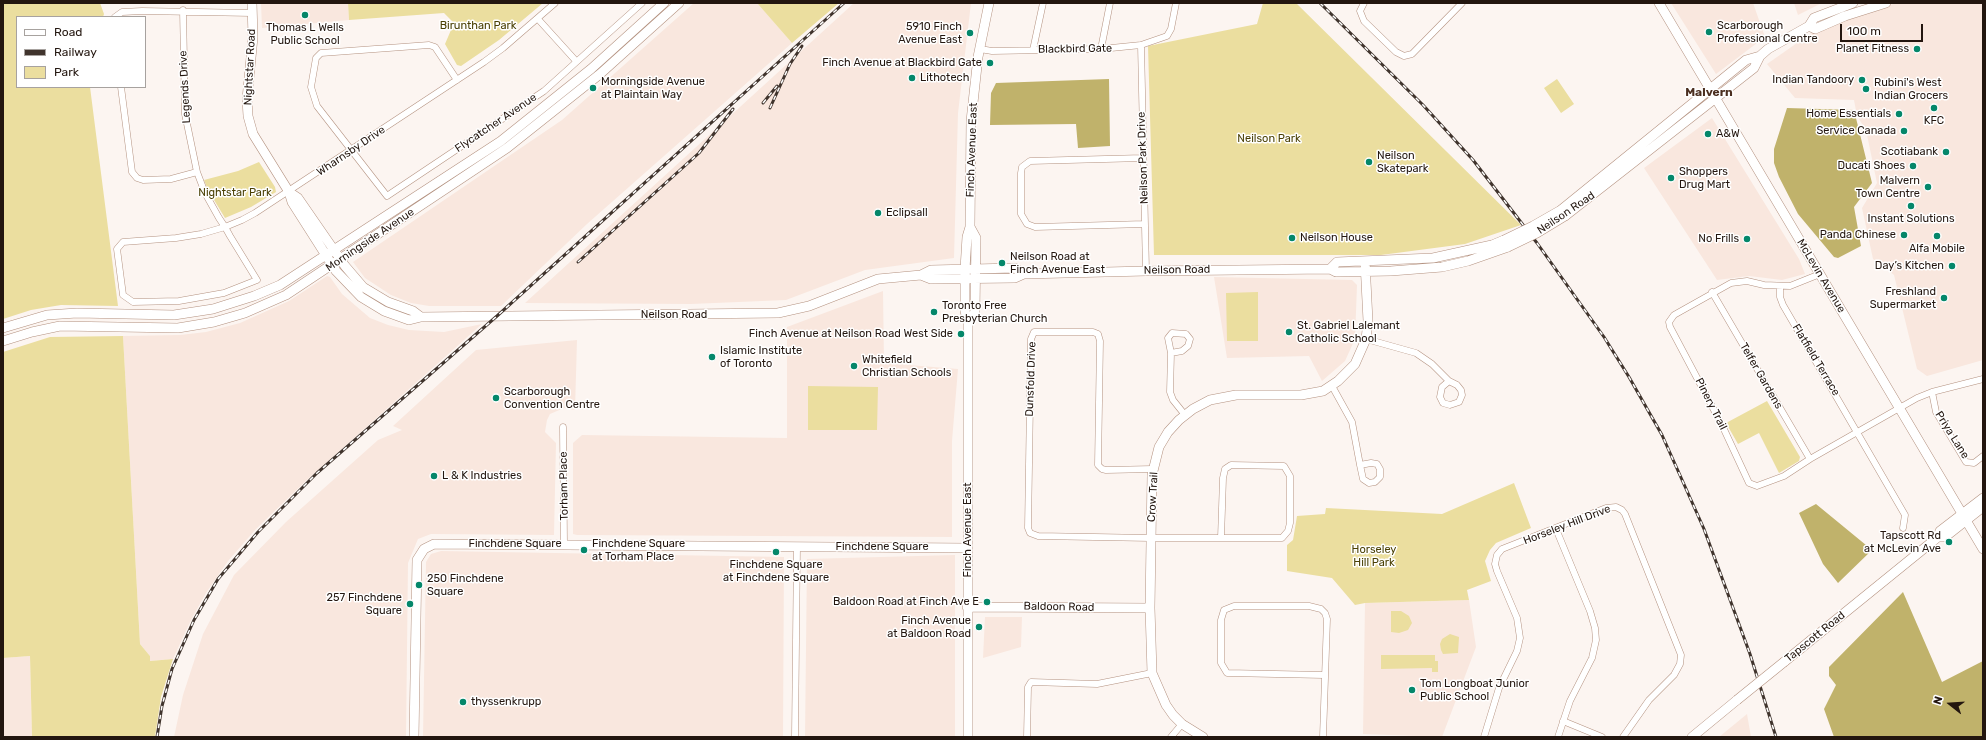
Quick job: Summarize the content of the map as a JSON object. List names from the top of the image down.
{
  "streets": {
    "street": [
      "Blackbird Gate",
      "Nightstar Road",
      "Legends Drive",
      "Flycatcher Avenue",
      "Finch Avenue East",
      "Wharnsby Drive",
      "Neilson Park Drive",
      "Neilson Road",
      "Morningside Avenue",
      "McLevin Avenue",
      "Flatfield Terrace",
      "Telfer Gardens",
      "Dunsfold Drive",
      "Pinery Trail",
      "Priya Lane",
      "Torham Place",
      "Crow Trail",
      "Horseley Hill Drive",
      "Finchdene Square",
      "Baldoon Road",
      "Tapscott Road"
    ]
  },
  "crossings": [
    ["Blackbird Gate", "Finch Avenue East"],
    ["Blackbird Gate", "Neilson Park Drive"],
    ["Nightstar Road", "Wharnsby Drive"],
    ["Nightstar Road", "Neilson Road"],
    ["Nightstar Road", "Morningside Avenue"],
    ["Legends Drive", "Wharnsby Drive"],
    ["Flycatcher Avenue", "Wharnsby Drive"],
    ["Finch Avenue East", "Neilson Road"],
    ["Finch Avenue East", "Finchdene Square"],
    ["Finch Avenue East", "Baldoon Road"],
    ["Neilson Park Drive", "Neilson Road"],
    ["Neilson Road", "Morningside Avenue"],
    ["Neilson Road", "McLevin Avenue"],
    ["Neilson Road", "Crow Trail"],
    ["McLevin Avenue", "Pinery Trail"],
    ["McLevin Avenue", "Tapscott Road"],
    ["Flatfield Terrace", "Pinery Trail"],
    ["Telfer Gardens", "Pinery Trail"],
    ["Dunsfold Drive", "Crow Trail"],
    ["Pinery Trail", "Priya Lane"],
    ["Torham Place", "Finchdene Square"],
    ["Crow Trail", "Baldoon Road"]
  ],
  "districts": ["Malvern"],
  "parks": [
    "Birunthan Park",
    "Neilson Park",
    "Nightstar Park",
    "Horseley Hill Park"
  ],
  "places": [
    "Thomas L Wells Public School",
    "Scarborough Professional Centre",
    "5910 Finch Avenue East",
    "Planet Fitness",
    "Finch Avenue at Blackbird Gate",
    "Lithotech",
    "Indian Tandoory",
    "Morningside Avenue at Plaintain Way",
    "Rubini's West Indian Grocers",
    "KFC",
    "Home Essentials",
    "Service Canada",
    "A&W",
    "Scotiabank",
    "Neilson Skatepark",
    "Ducati Shoes",
    "Shoppers Drug Mart",
    "Malvern Town Centre",
    "Instant Solutions",
    "Eclipsall",
    "Panda Chinese",
    "Alfa Mobile",
    "Neilson House",
    "No Frills",
    "Neilson Road at Finch Avenue East",
    "Day’s Kitchen",
    "Freshland Supermarket",
    "Toronto Free Presbyterian Church",
    "St. Gabriel Lalemant Catholic School",
    "Finch Avenue at Neilson Road West Side",
    "Islamic Institute of Toronto",
    "Whitefield Christian Schools",
    "Scarborough Convention Centre",
    "L & K Industries",
    "Tapscott Rd at McLevin Ave",
    "Finchdene Square at Torham Place",
    "Finchdene Square at Finchdene Square",
    "250 Finchdene Square",
    "Baldoon Road at Finch Ave E",
    "257 Finchdene Square",
    "Finch Avenue at Baldoon Road",
    "Tom Longboat Junior Public School",
    "thyssenkrupp"
  ],
  "legend": ["Road", "Railway", "Park"],
  "scale_bar": "100 m",
  "north": "left"
}
